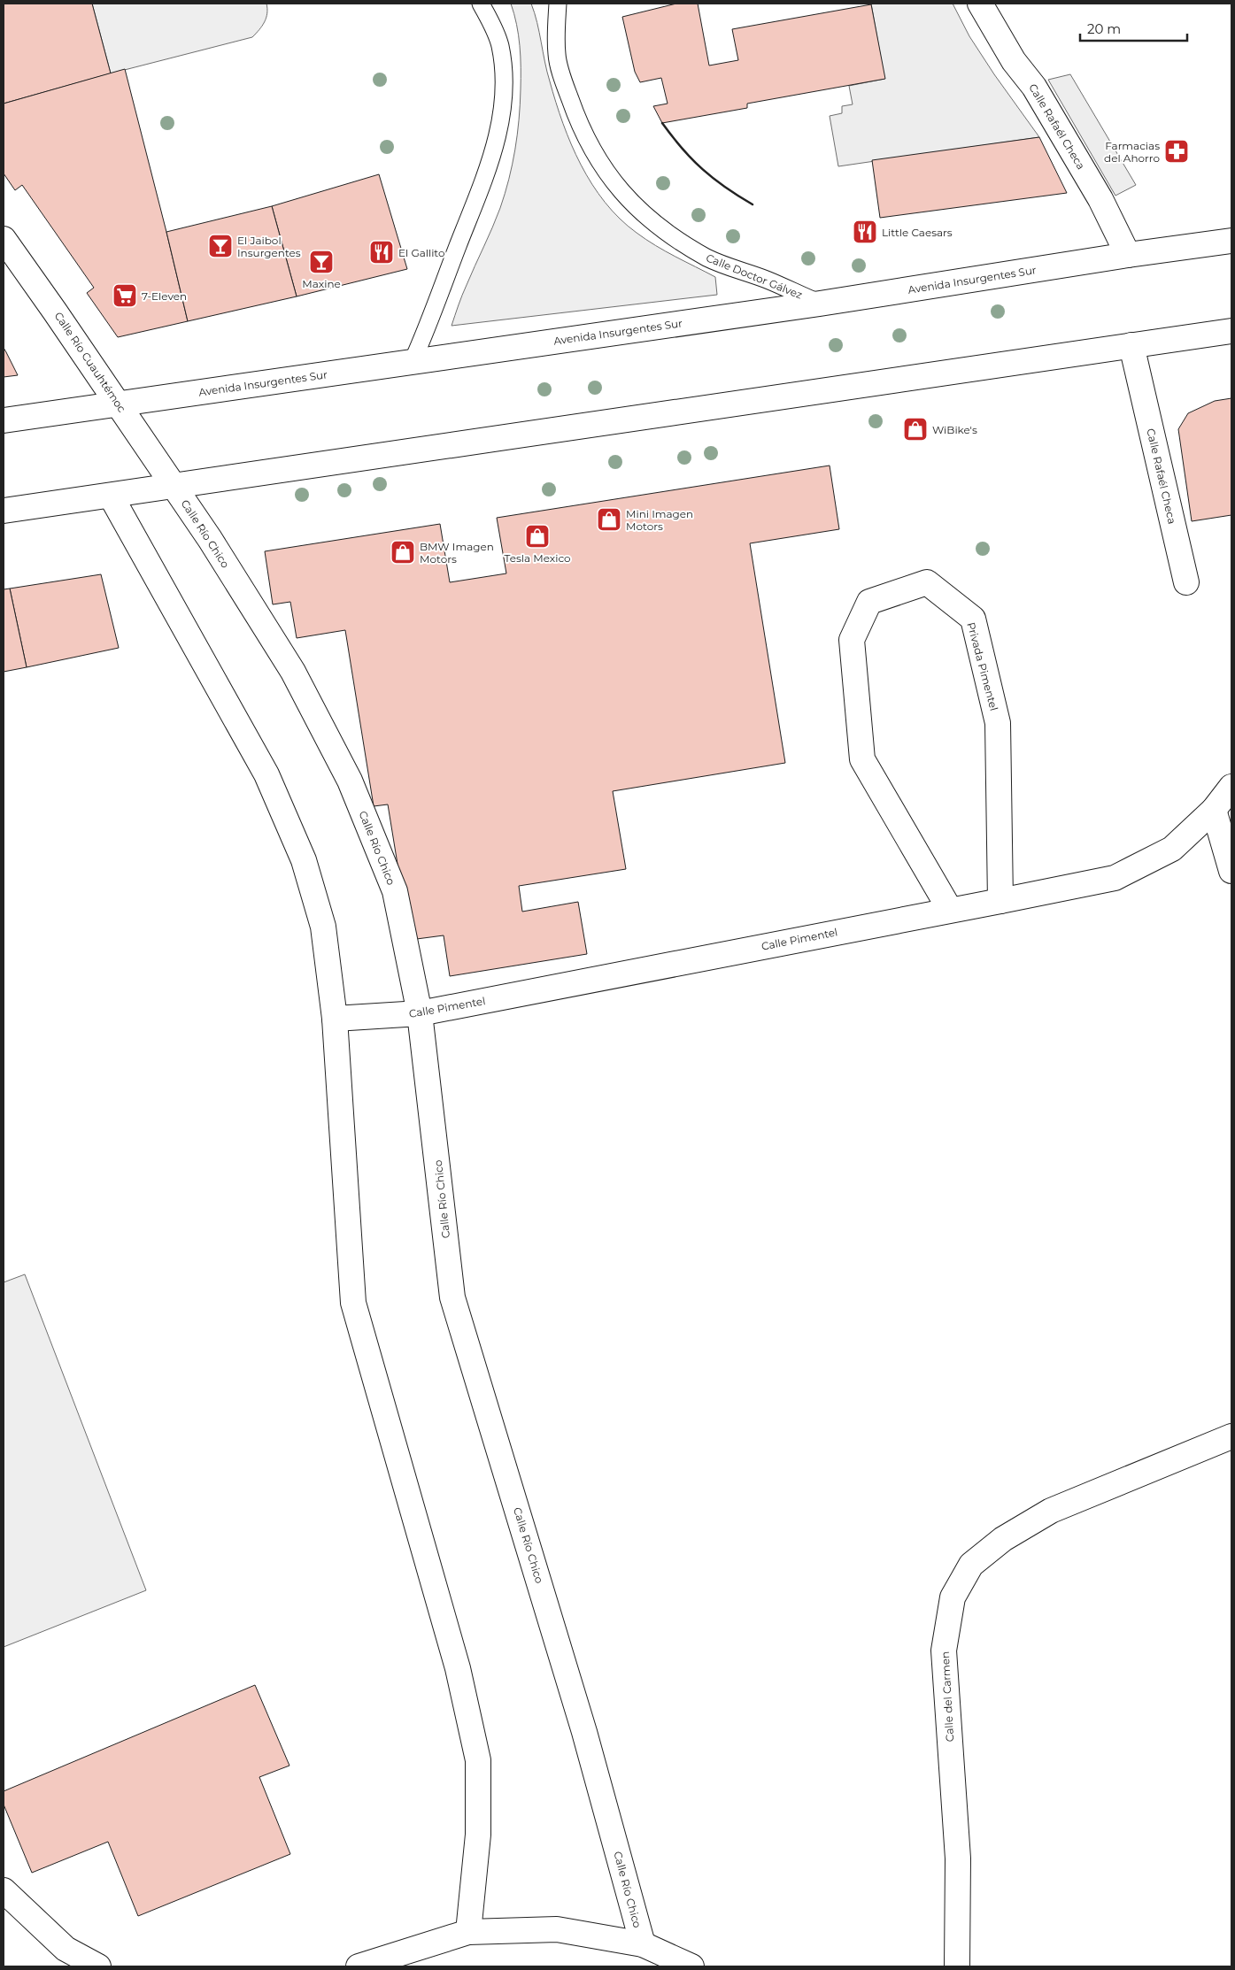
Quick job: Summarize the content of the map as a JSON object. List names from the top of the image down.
{
  "streets": {
    "street": [
      "Calle Rafaél Checa",
      "Avenida Insurgentes Sur",
      "Calle Río Cuauhtémoc",
      "Calle Río Chico",
      "Privada Pimentel",
      "Calle Pimentel",
      "Calle del Carmen"
    ],
    "lane": ["Calle Doctor Gálvez"]
  },
  "crossings": [
    ["Calle Rafaél Checa", "Avenida Insurgentes Sur"],
    ["Calle Doctor Gálvez", "Avenida Insurgentes Sur"],
    ["Avenida Insurgentes Sur", "Calle Río Cuauhtémoc"],
    ["Calle Río Cuauhtémoc", "Calle Río Chico"],
    ["Calle Río Chico", "Calle Pimentel"],
    ["Privada Pimentel", "Calle Pimentel"]
  ],
  "places": {
    "pharmacy": ["Farmacias del Ahorro"],
    "restaurant": ["Little Caesars", "El Gallito"],
    "bar": ["El Jaibol Insurgentes", "Maxine"],
    "supermarket": ["7-Eleven"],
    "shop": [
      "WiBike's",
      "Mini Imagen Motors",
      "Tesla Mexico",
      "BMW Imagen Motors"
    ]
  },
  "scale_bar": "20 m"
}
